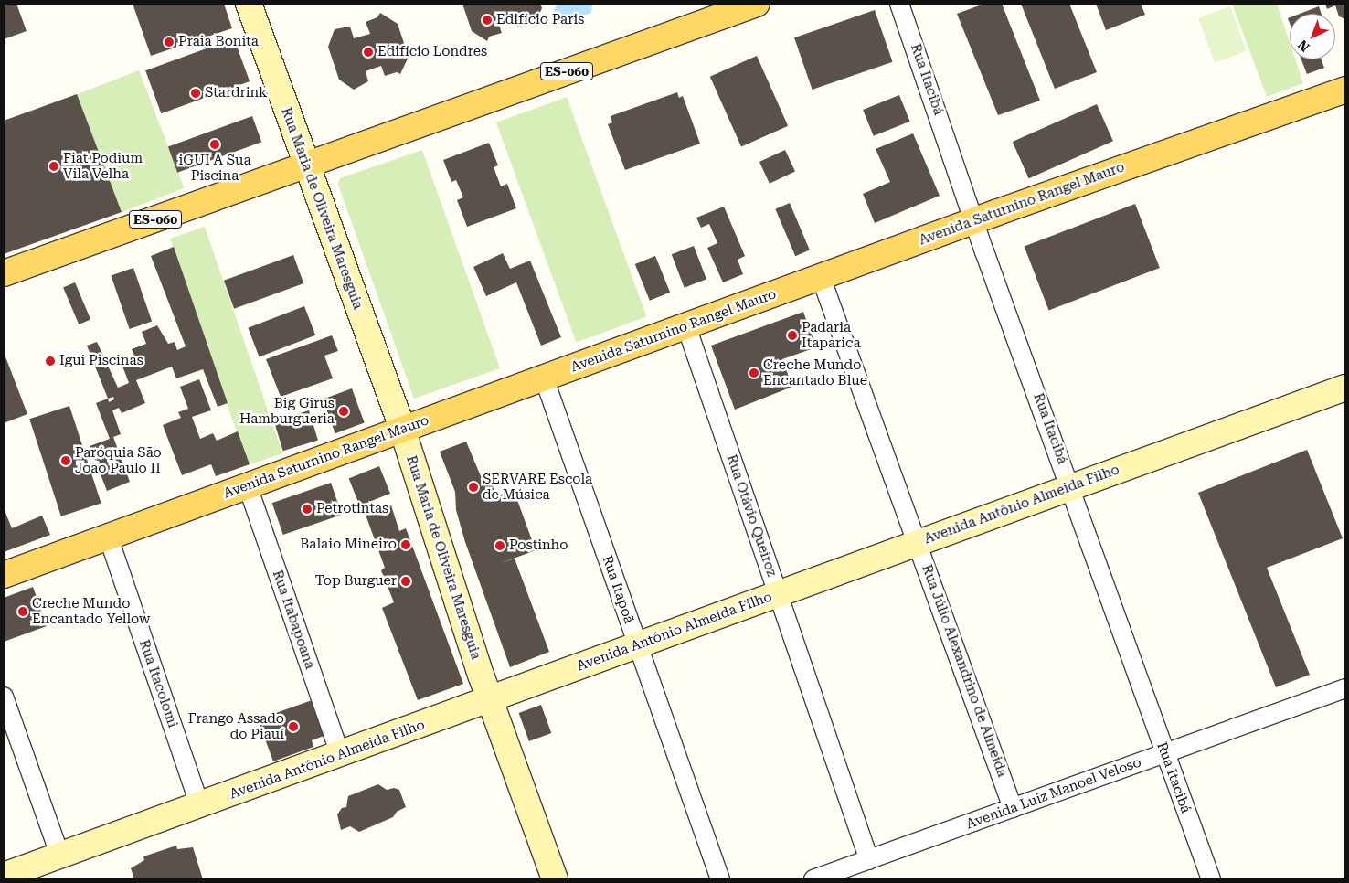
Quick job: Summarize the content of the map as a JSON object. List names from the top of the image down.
{
  "streets": {
    "main road": [
      "ES-060",
      "Avenida Saturnino Rangel Mauro",
      "Rua Maria de Oliveira Maresguia",
      "Avenida Antônio Almeida Filho"
    ],
    "street": [
      "Rua Itacibá",
      "Rua Otávio Queiroz",
      "Rua Itapoã",
      "Rua Itabapoana",
      "Rua Júlio Alexandrino de Almeida",
      "Rua Itacolomi",
      "Avenida Luiz Manoel Veloso"
    ]
  },
  "crossings": [
    ["ES-060", "Rua Maria de Oliveira Maresguia"],
    ["Rua Itacibá", "Avenida Saturnino Rangel Mauro"],
    ["Rua Itacibá", "Avenida Antônio Almeida Filho"],
    ["Rua Itacibá", "Avenida Luiz Manoel Veloso"],
    ["Avenida Saturnino Rangel Mauro", "Rua Maria de Oliveira Maresguia"],
    ["Avenida Saturnino Rangel Mauro", "Rua Otávio Queiroz"],
    ["Avenida Saturnino Rangel Mauro", "Rua Itapoã"],
    ["Avenida Saturnino Rangel Mauro", "Rua Itabapoana"],
    ["Avenida Saturnino Rangel Mauro", "Rua Júlio Alexandrino de Almeida"],
    ["Avenida Saturnino Rangel Mauro", "Rua Itacolomi"],
    ["Rua Maria de Oliveira Maresguia", "Avenida Antônio Almeida Filho"],
    ["Avenida Antônio Almeida Filho", "Rua Otávio Queiroz"],
    ["Avenida Antônio Almeida Filho", "Rua Itapoã"],
    ["Avenida Antônio Almeida Filho", "Rua Itabapoana"],
    ["Avenida Antônio Almeida Filho", "Rua Júlio Alexandrino de Almeida"],
    ["Avenida Antônio Almeida Filho", "Rua Itacolomi"],
    ["Rua Otávio Queiroz", "Avenida Luiz Manoel Veloso"],
    ["Rua Júlio Alexandrino de Almeida", "Avenida Luiz Manoel Veloso"]
  ],
  "places": [
    "Edifício Paris",
    "Praia Bonita",
    "Edifício Londres",
    "Stardrink",
    "iGUI A Sua Piscina",
    "Fiat Podium Vila Velha",
    "Padaria Itaparica",
    "Igui Piscinas",
    "Creche Mundo Encantado Blue",
    "Big Girus Hamburgueria",
    "Paróquia São João Paulo II",
    "SERVARE Escola de Música",
    "Petrotintas",
    "Balaio Mineiro",
    "Postinho",
    "Top Burguer",
    "Creche Mundo Encantado Yellow",
    "Frango Assado do Piauí"
  ],
  "north": "bottom left"
}
